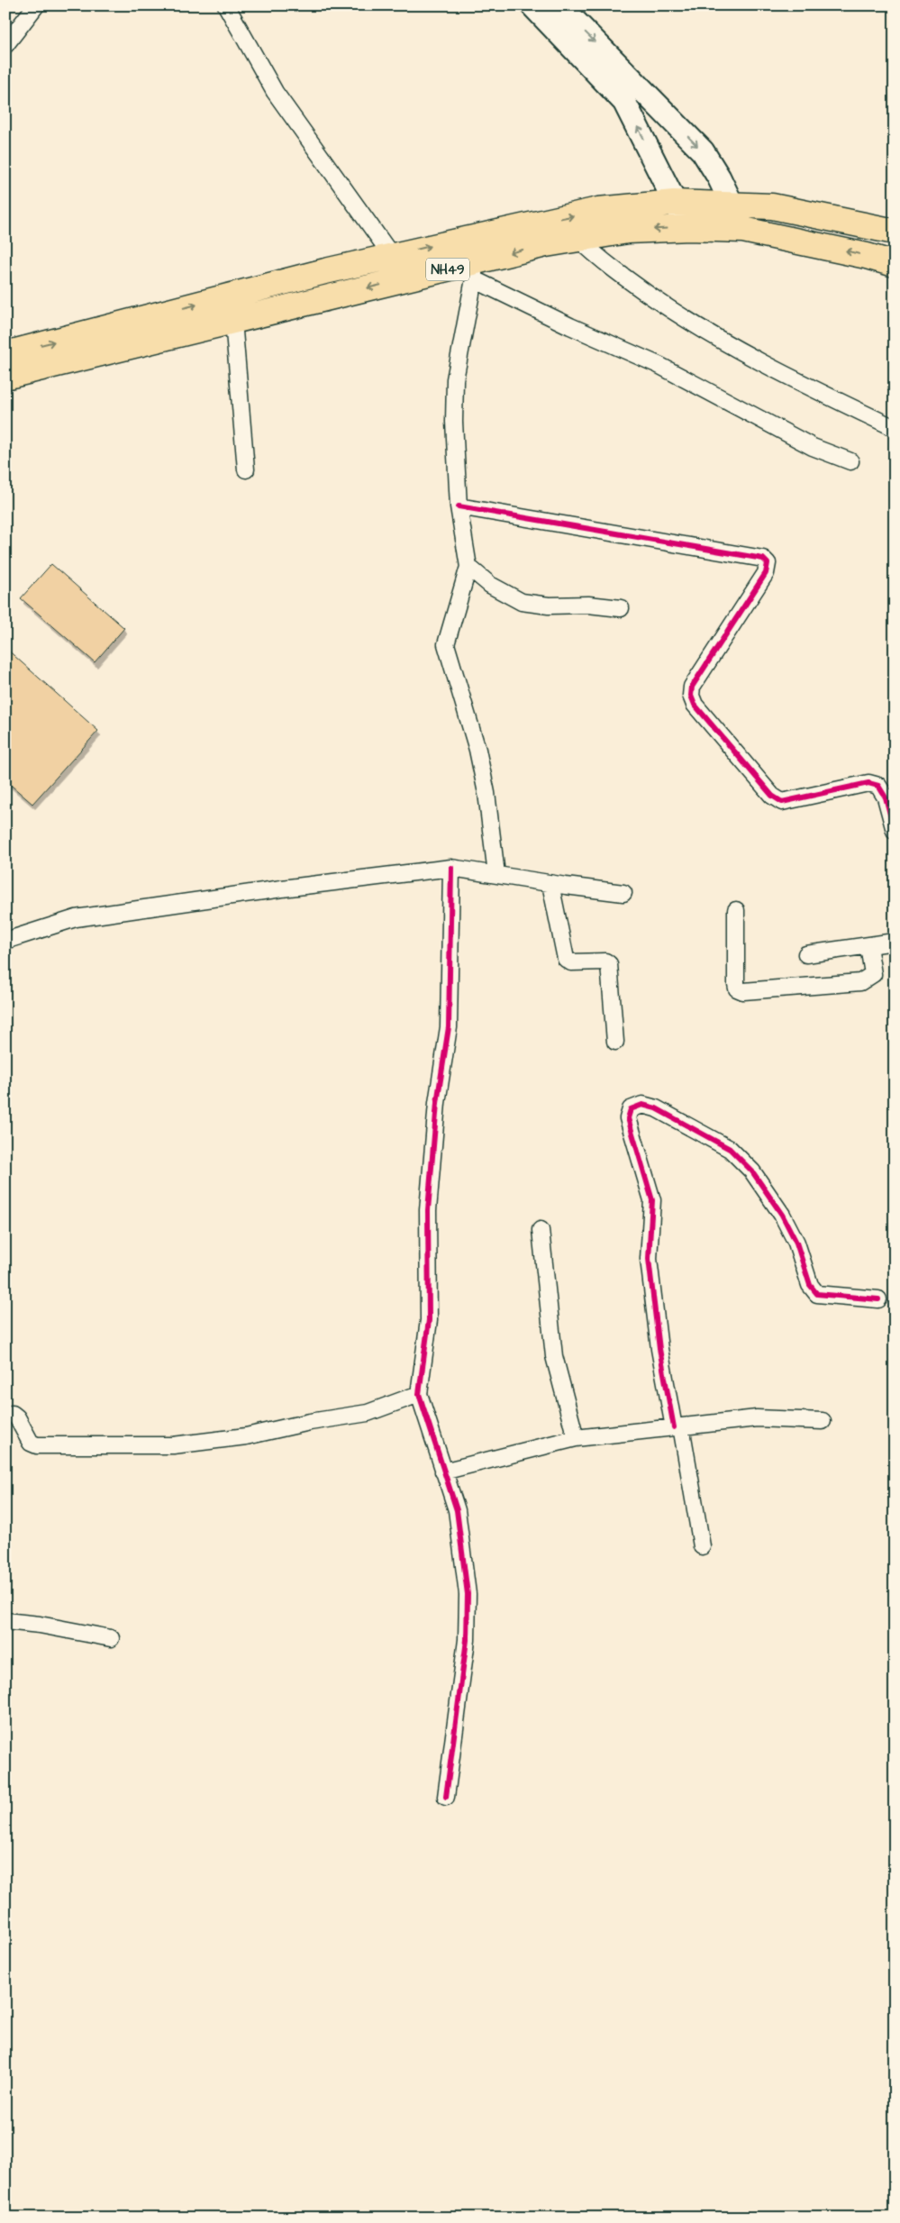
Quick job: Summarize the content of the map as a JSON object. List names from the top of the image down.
{
  "streets": {
    "highway": ["NH49"]
  }
}
